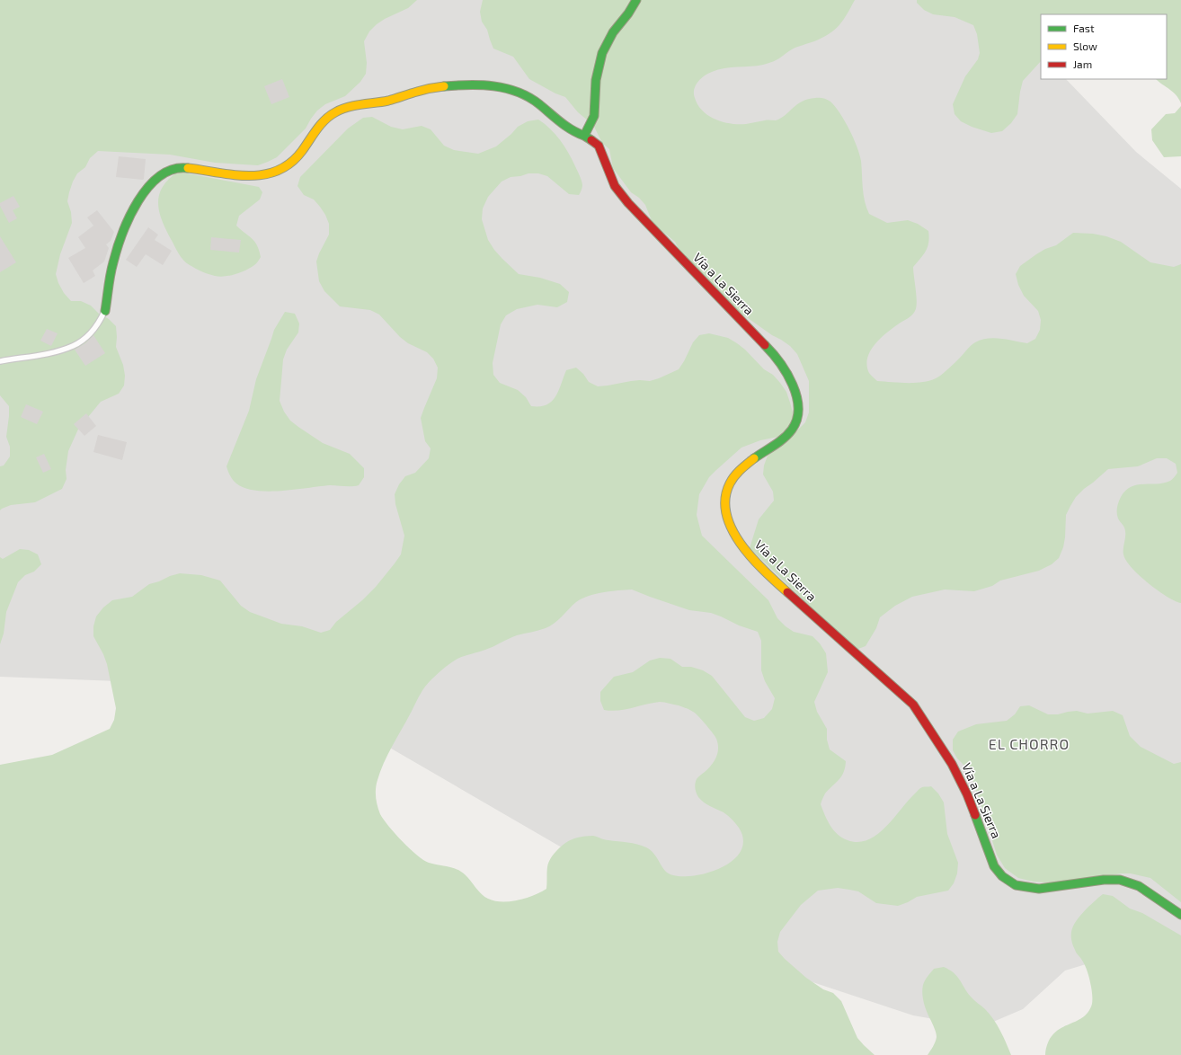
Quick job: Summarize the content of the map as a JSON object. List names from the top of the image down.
{
  "streets": {
    "street": ["Vía a La Sierra"]
  },
  "districts": ["EL CHORRO"],
  "legend": ["Fast", "Slow", "Jam"]
}
